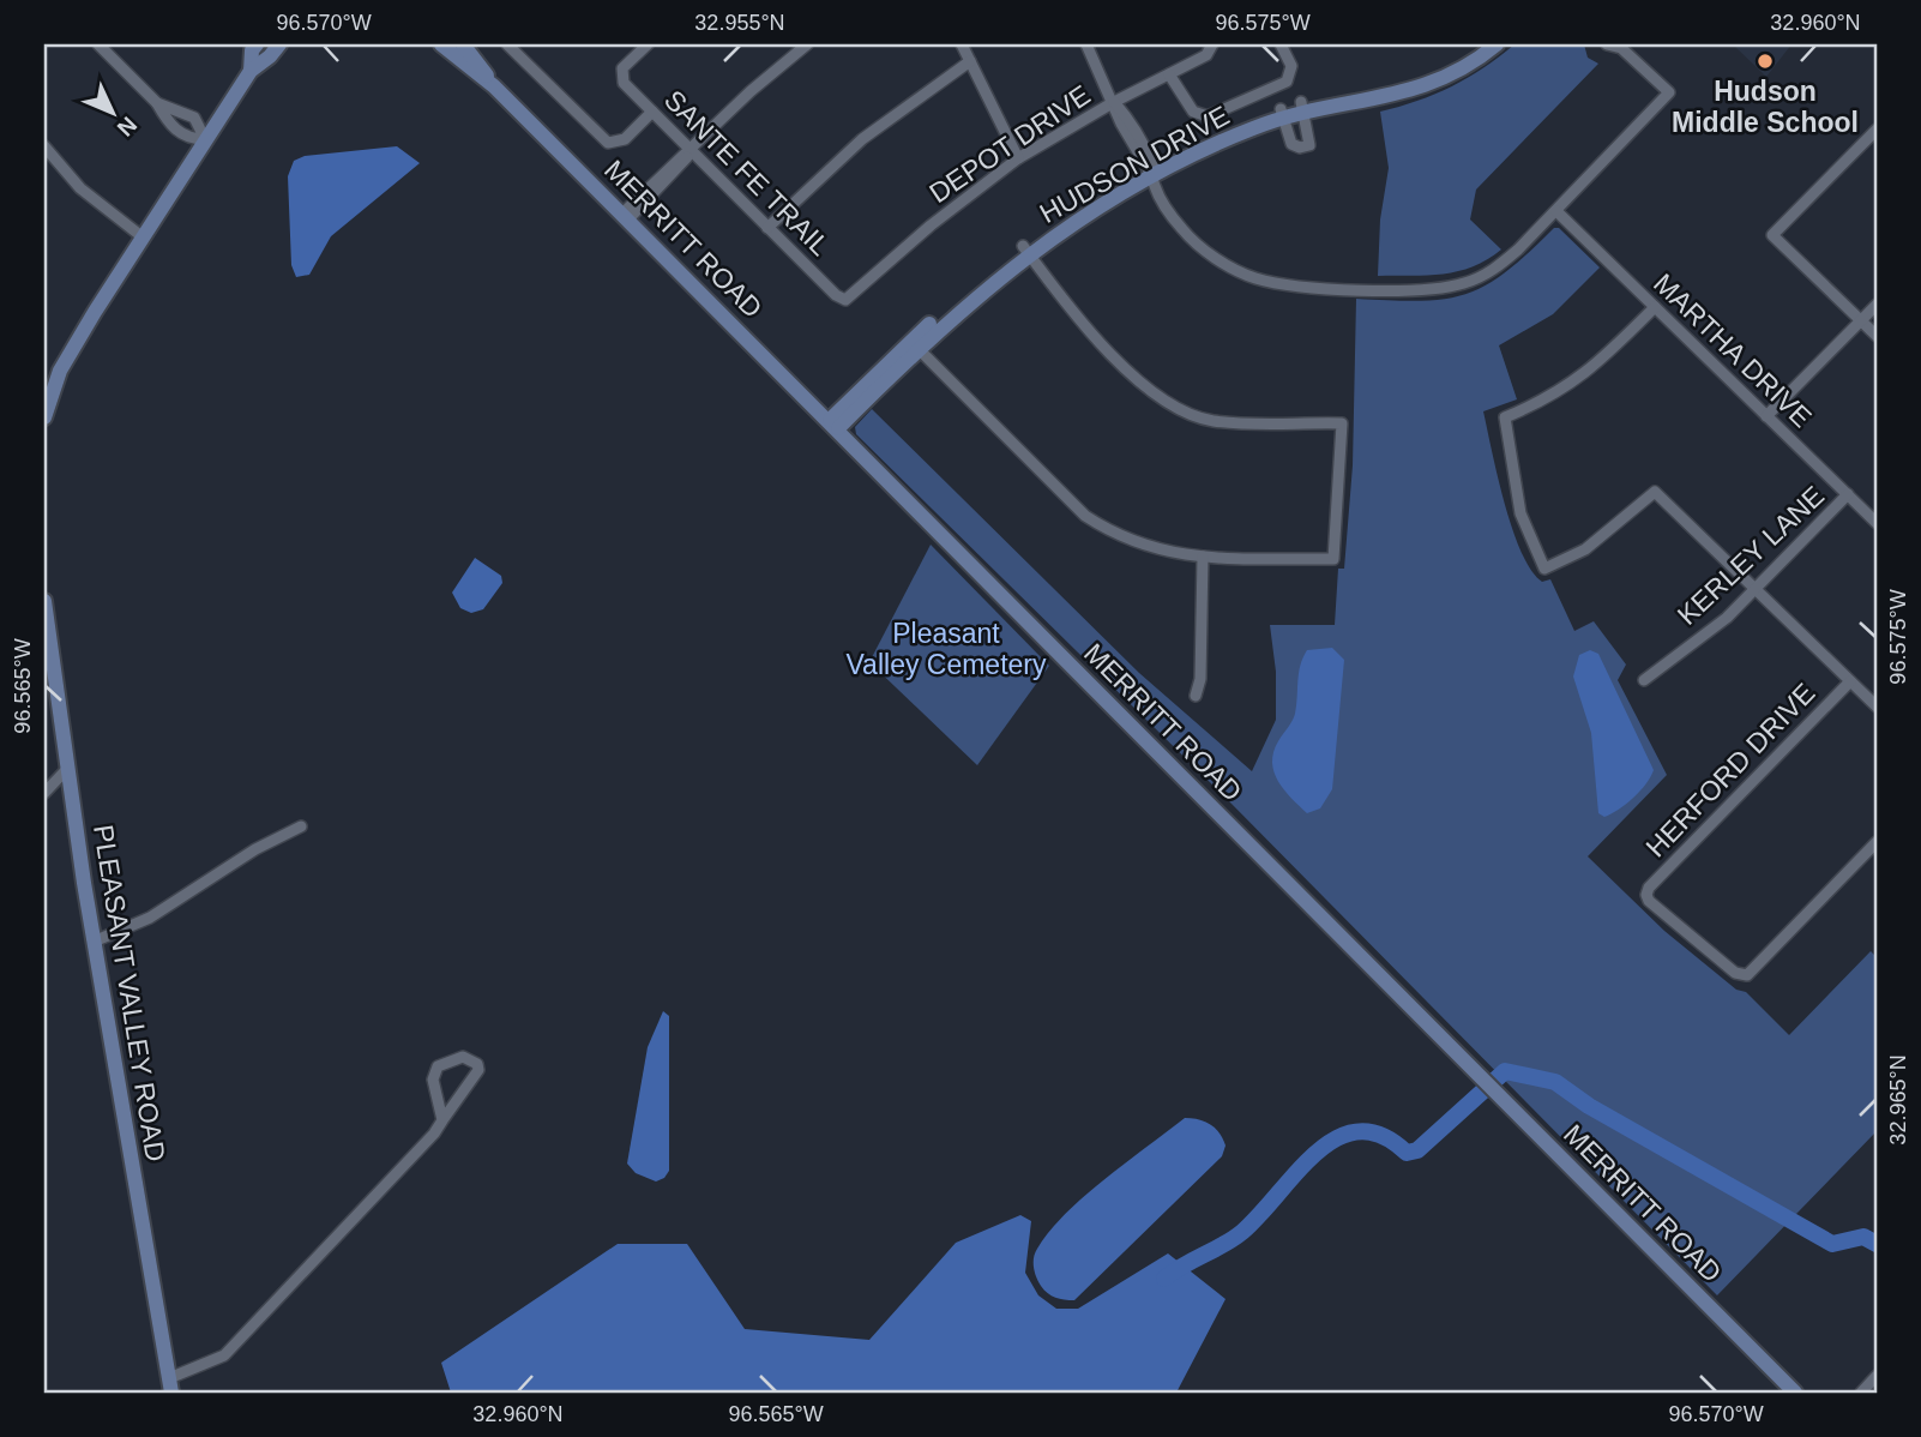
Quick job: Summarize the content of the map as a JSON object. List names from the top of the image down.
{
  "streets": {
    "street": [
      "DEPOT DRIVE",
      "HUDSON DRIVE",
      "SANTE FE TRAIL",
      "MERRITT ROAD",
      "MARTHA DRIVE",
      "KERLEY LANE",
      "HERFORD DRIVE",
      "PLEASANT VALLEY ROAD"
    ]
  },
  "crossings": [
    ["DEPOT DRIVE", "SANTE FE TRAIL"],
    ["HUDSON DRIVE", "MERRITT ROAD"],
    ["MARTHA DRIVE", "KERLEY LANE"]
  ],
  "parks": ["Pleasant Valley Cemetery"],
  "places": ["Hudson Middle School"],
  "north": "bottom right",
  "coordinates": [
    "96.570°W",
    "32.955°N",
    "96.575°W",
    "32.960°N",
    "96.565°W",
    "32.965°N"
  ]
}
